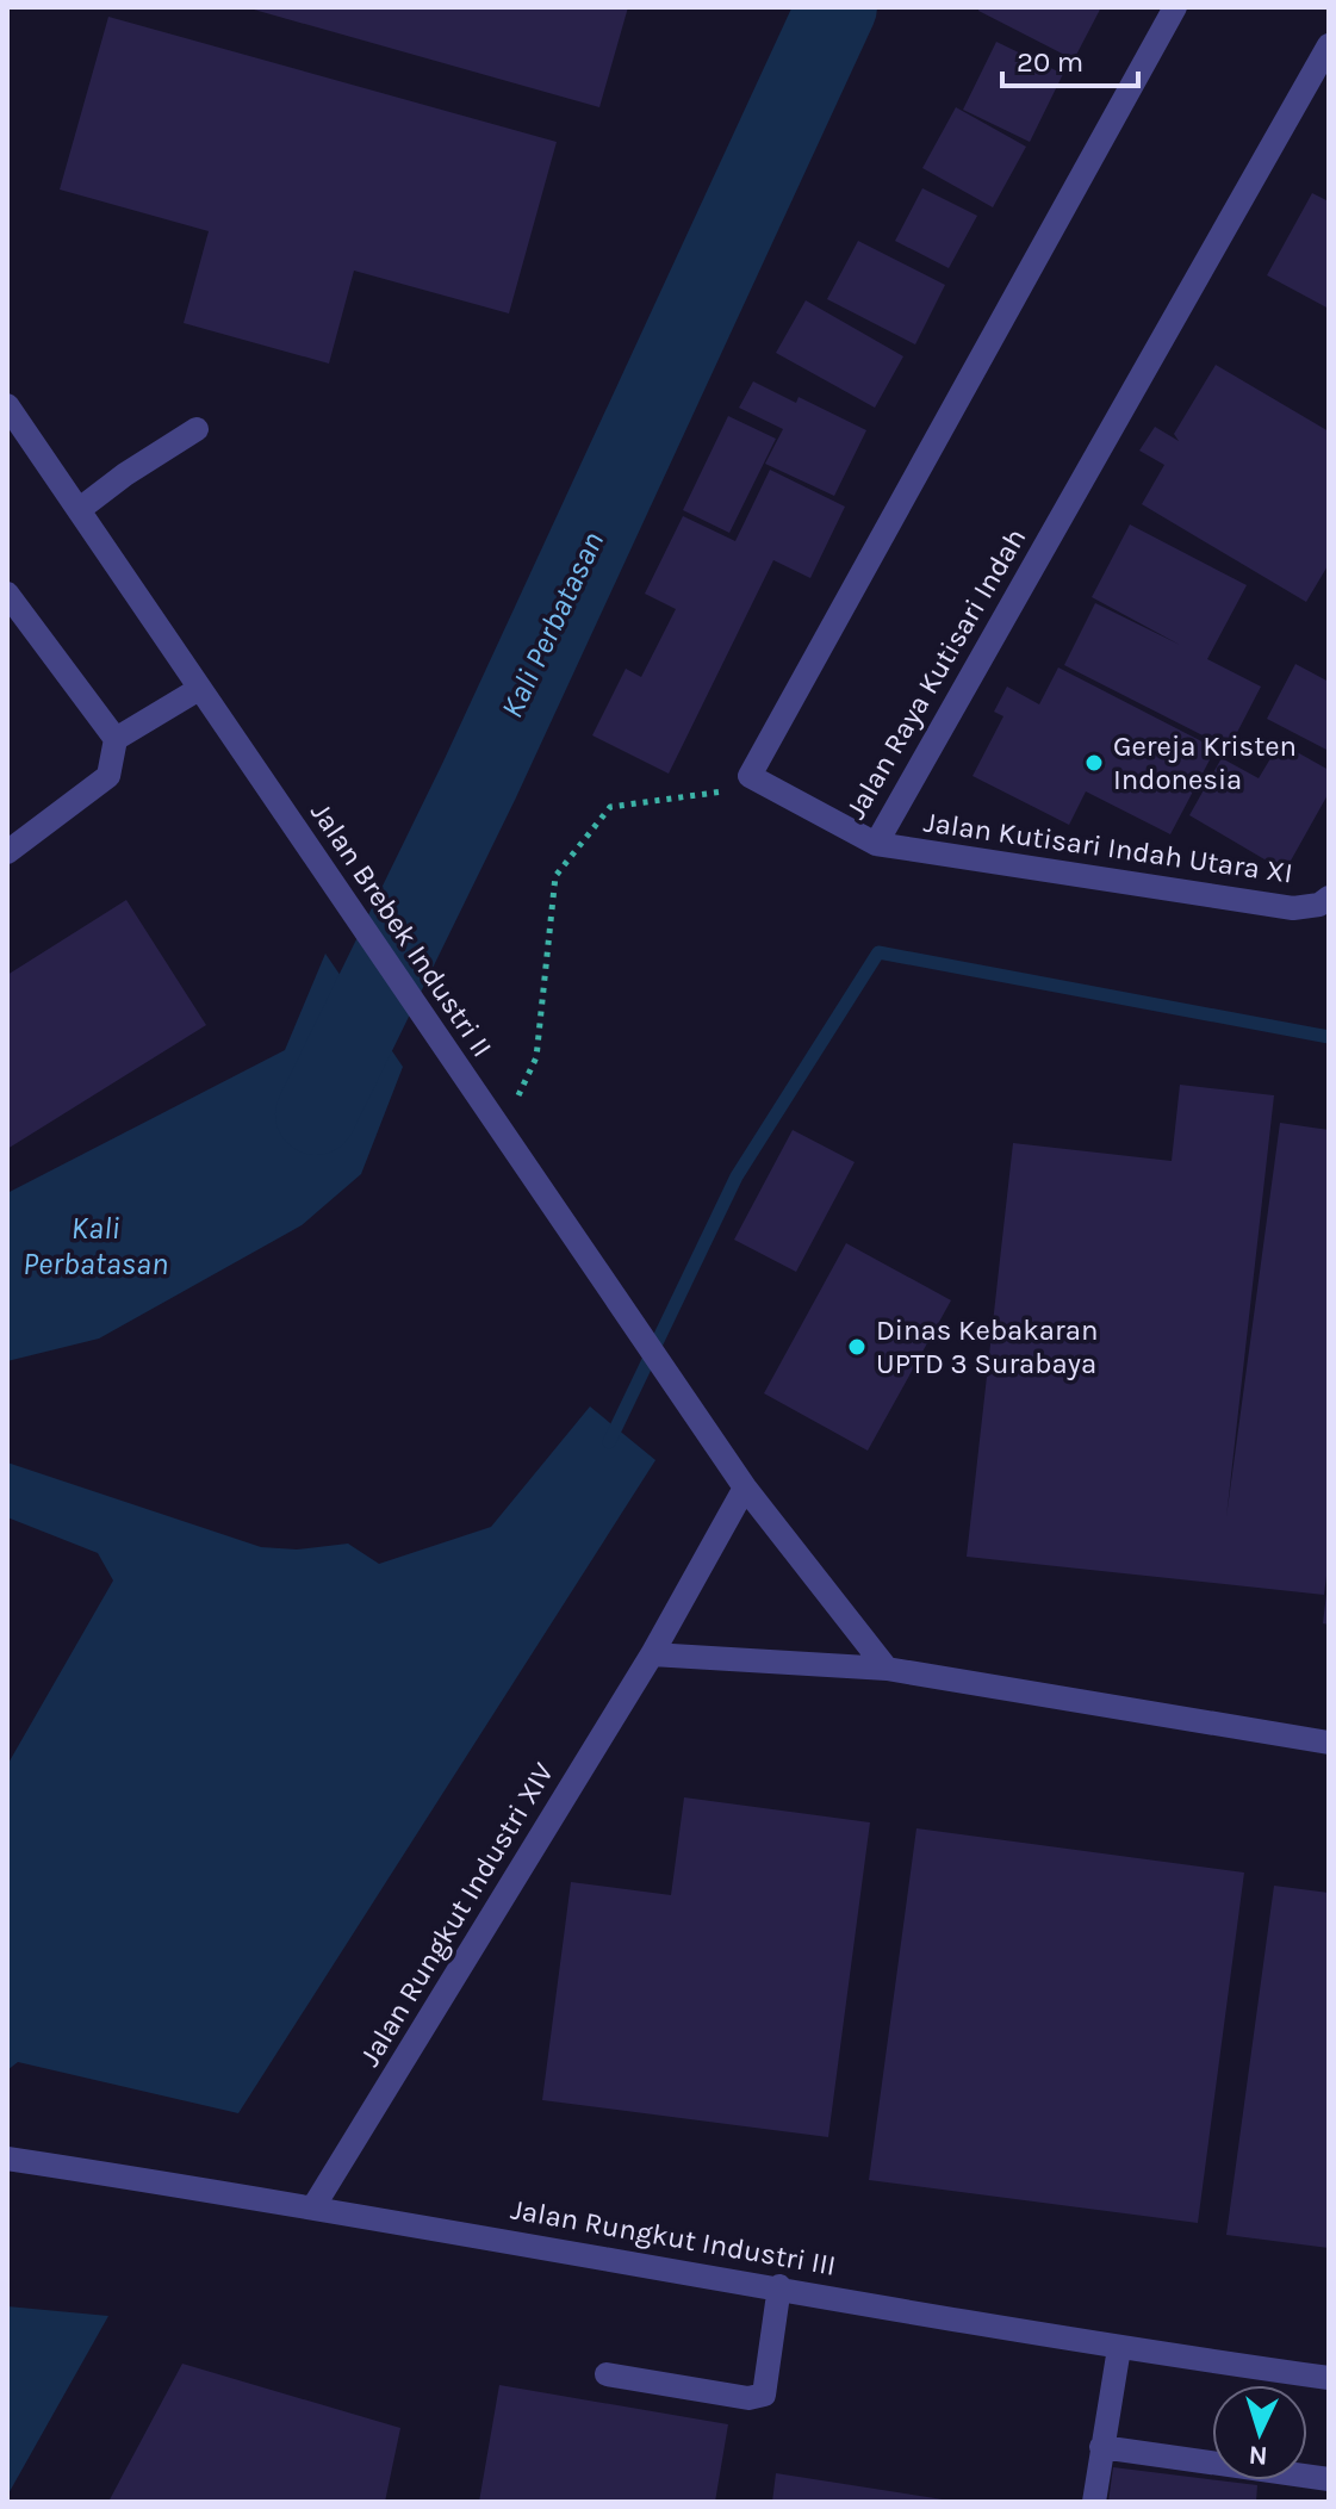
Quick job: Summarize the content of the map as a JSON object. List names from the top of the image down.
{
  "streets": {
    "street": [
      "Jalan Raya Kutisari Indah",
      "Jalan Kutisari Indah Utara XI",
      "Jalan Brebek Industri II",
      "Jalan Rungkut Industri XIV",
      "Jalan Rungkut Industri III"
    ]
  },
  "crossings": [
    ["Jalan Raya Kutisari Indah", "Jalan Kutisari Indah Utara XI"],
    ["Jalan Brebek Industri II", "Jalan Rungkut Industri XIV"],
    ["Jalan Rungkut Industri XIV", "Jalan Rungkut Industri III"]
  ],
  "water": ["Kali Perbatasan"],
  "places": ["Gereja Kristen Indonesia", "Dinas Kebakaran UPTD 3 Surabaya"],
  "scale_bar": "20 m",
  "north": "bottom"
}
